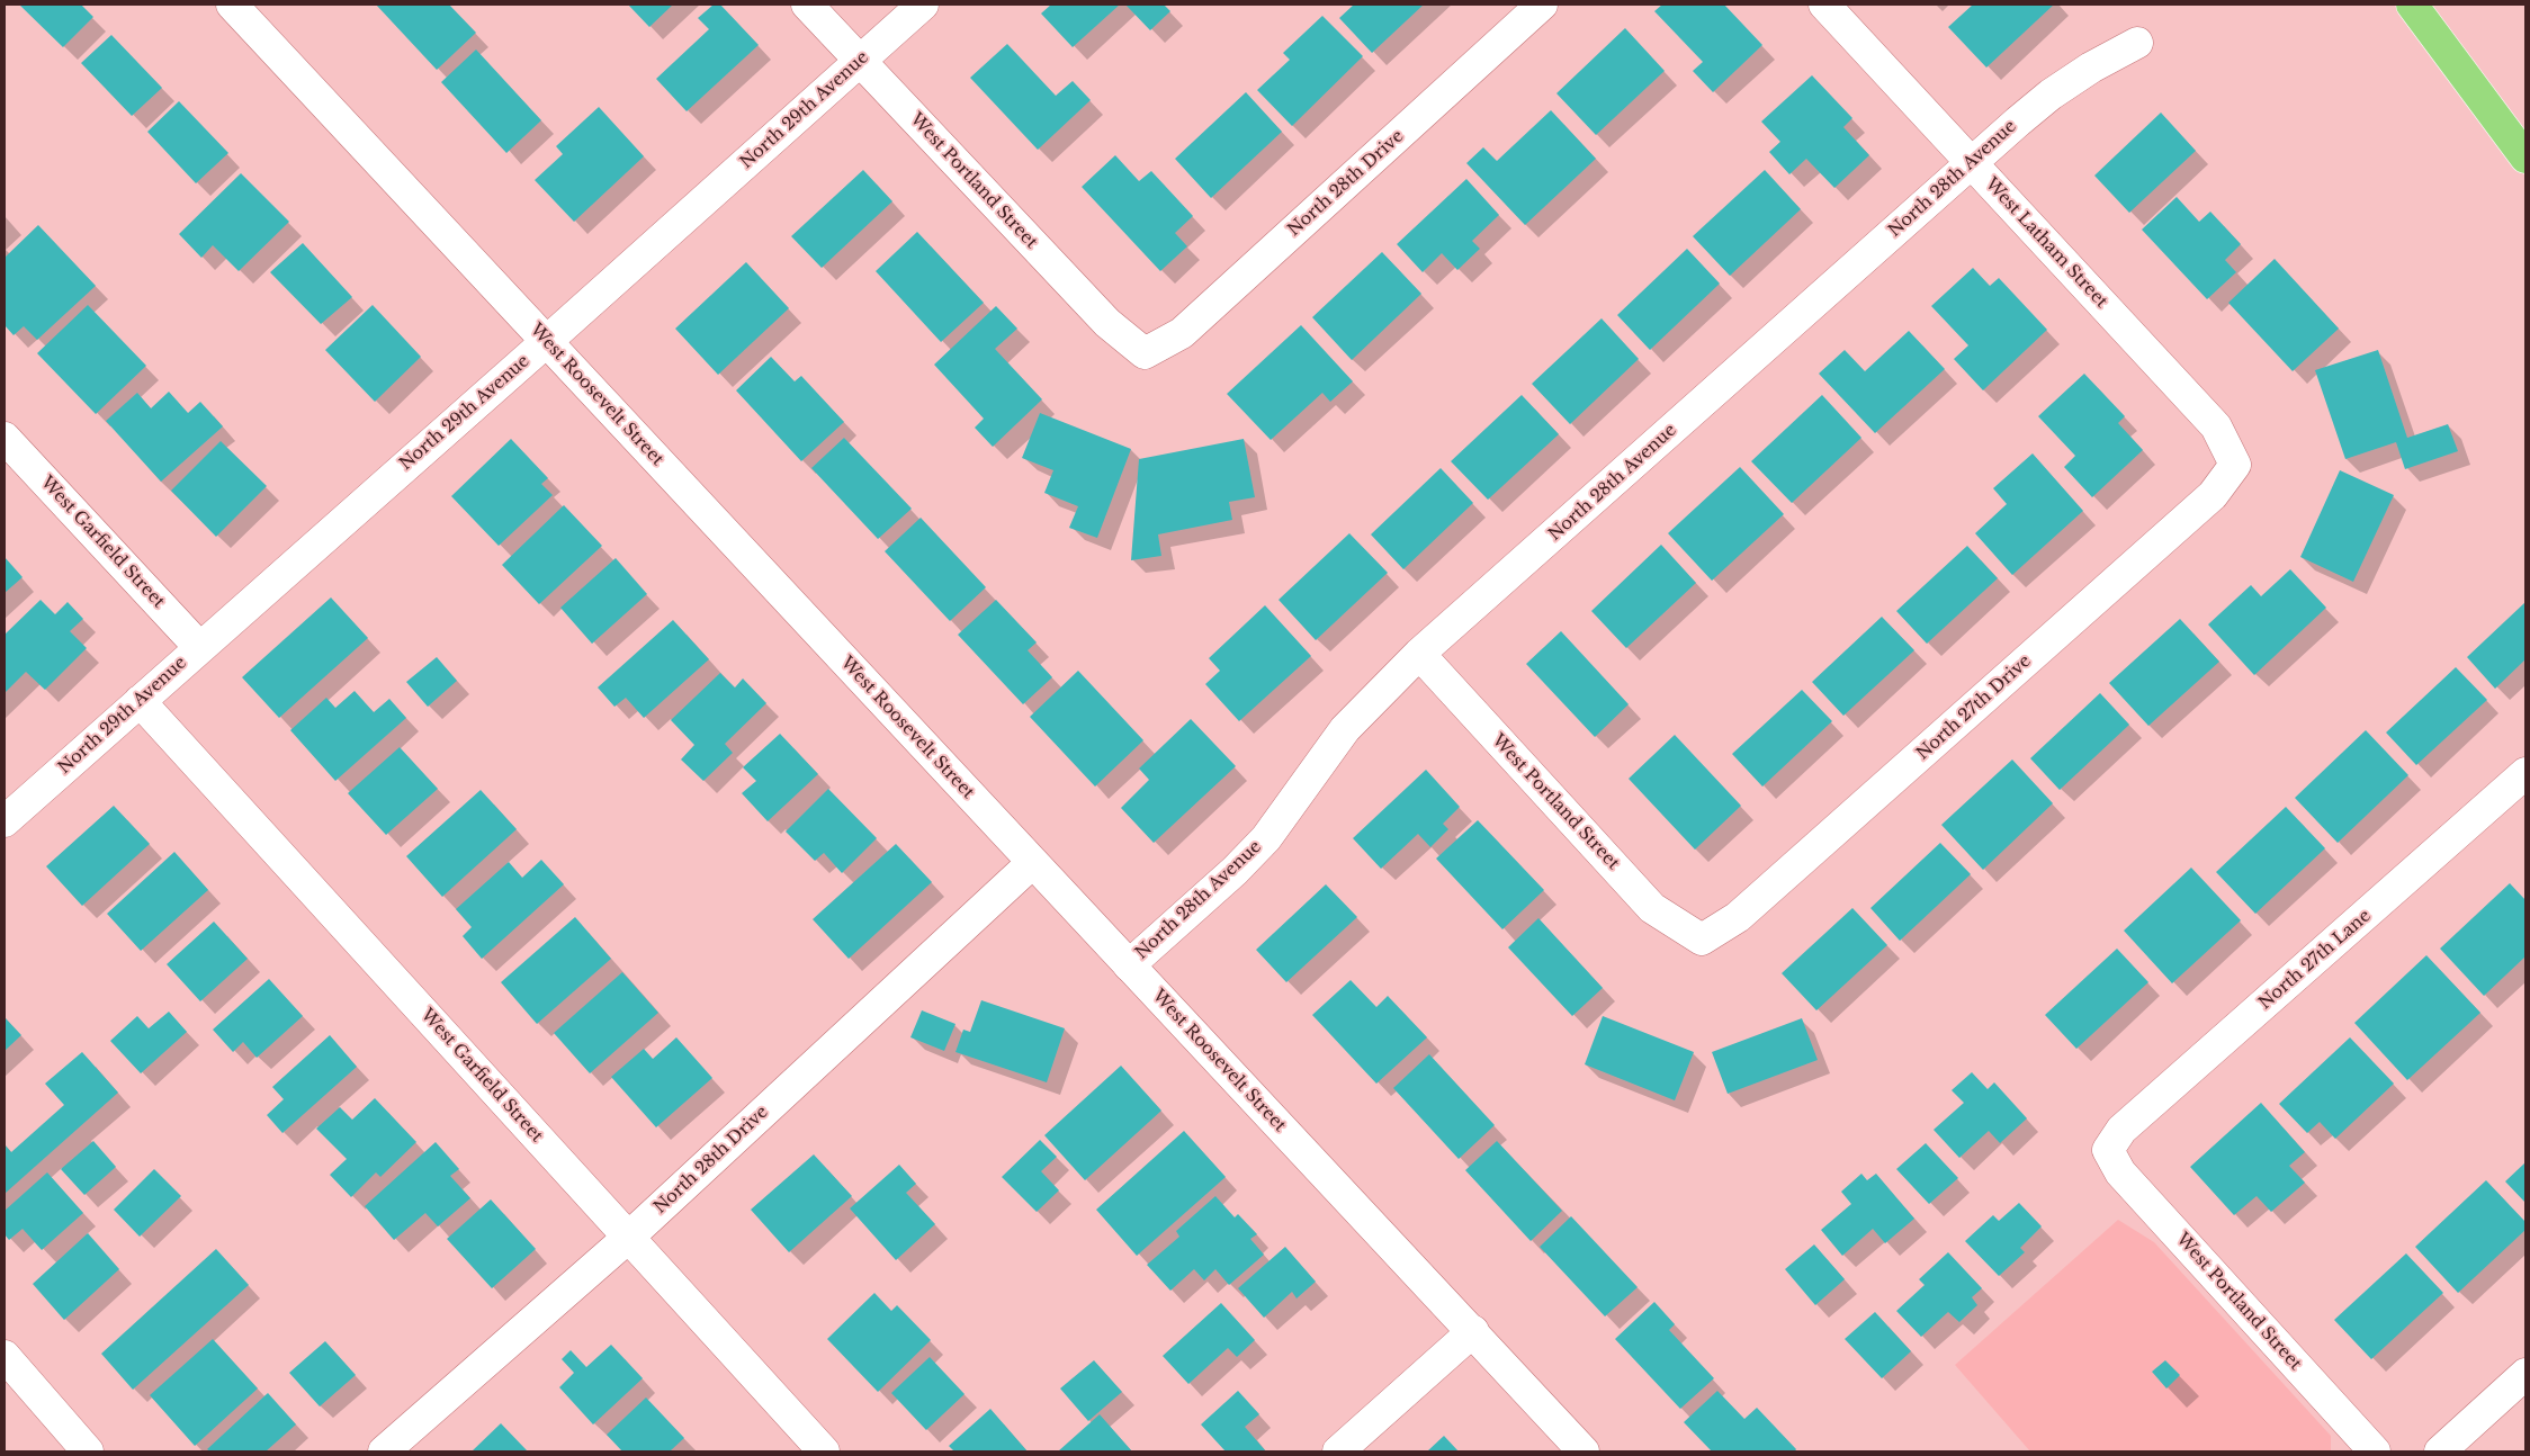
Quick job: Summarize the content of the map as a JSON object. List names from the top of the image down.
{
  "streets": {
    "street": [
      "North 29th Avenue",
      "North 28th Avenue",
      "West Portland Street",
      "North 28th Drive",
      "West Latham Street",
      "West Roosevelt Street",
      "West Garfield Street",
      "North 27th Drive",
      "North 27th Lane"
    ]
  },
  "crossings": [
    ["North 29th Avenue", "West Portland Street"],
    ["North 29th Avenue", "West Roosevelt Street"],
    ["North 29th Avenue", "West Garfield Street"],
    ["North 28th Avenue", "West Portland Street"],
    ["North 28th Avenue", "West Latham Street"],
    ["North 28th Avenue", "West Roosevelt Street"],
    ["West Portland Street", "North 28th Drive"],
    ["West Portland Street", "North 27th Drive"],
    ["West Portland Street", "North 27th Lane"],
    ["North 28th Drive", "West Roosevelt Street"],
    ["North 28th Drive", "West Garfield Street"],
    ["West Latham Street", "North 27th Drive"]
  ]
}
